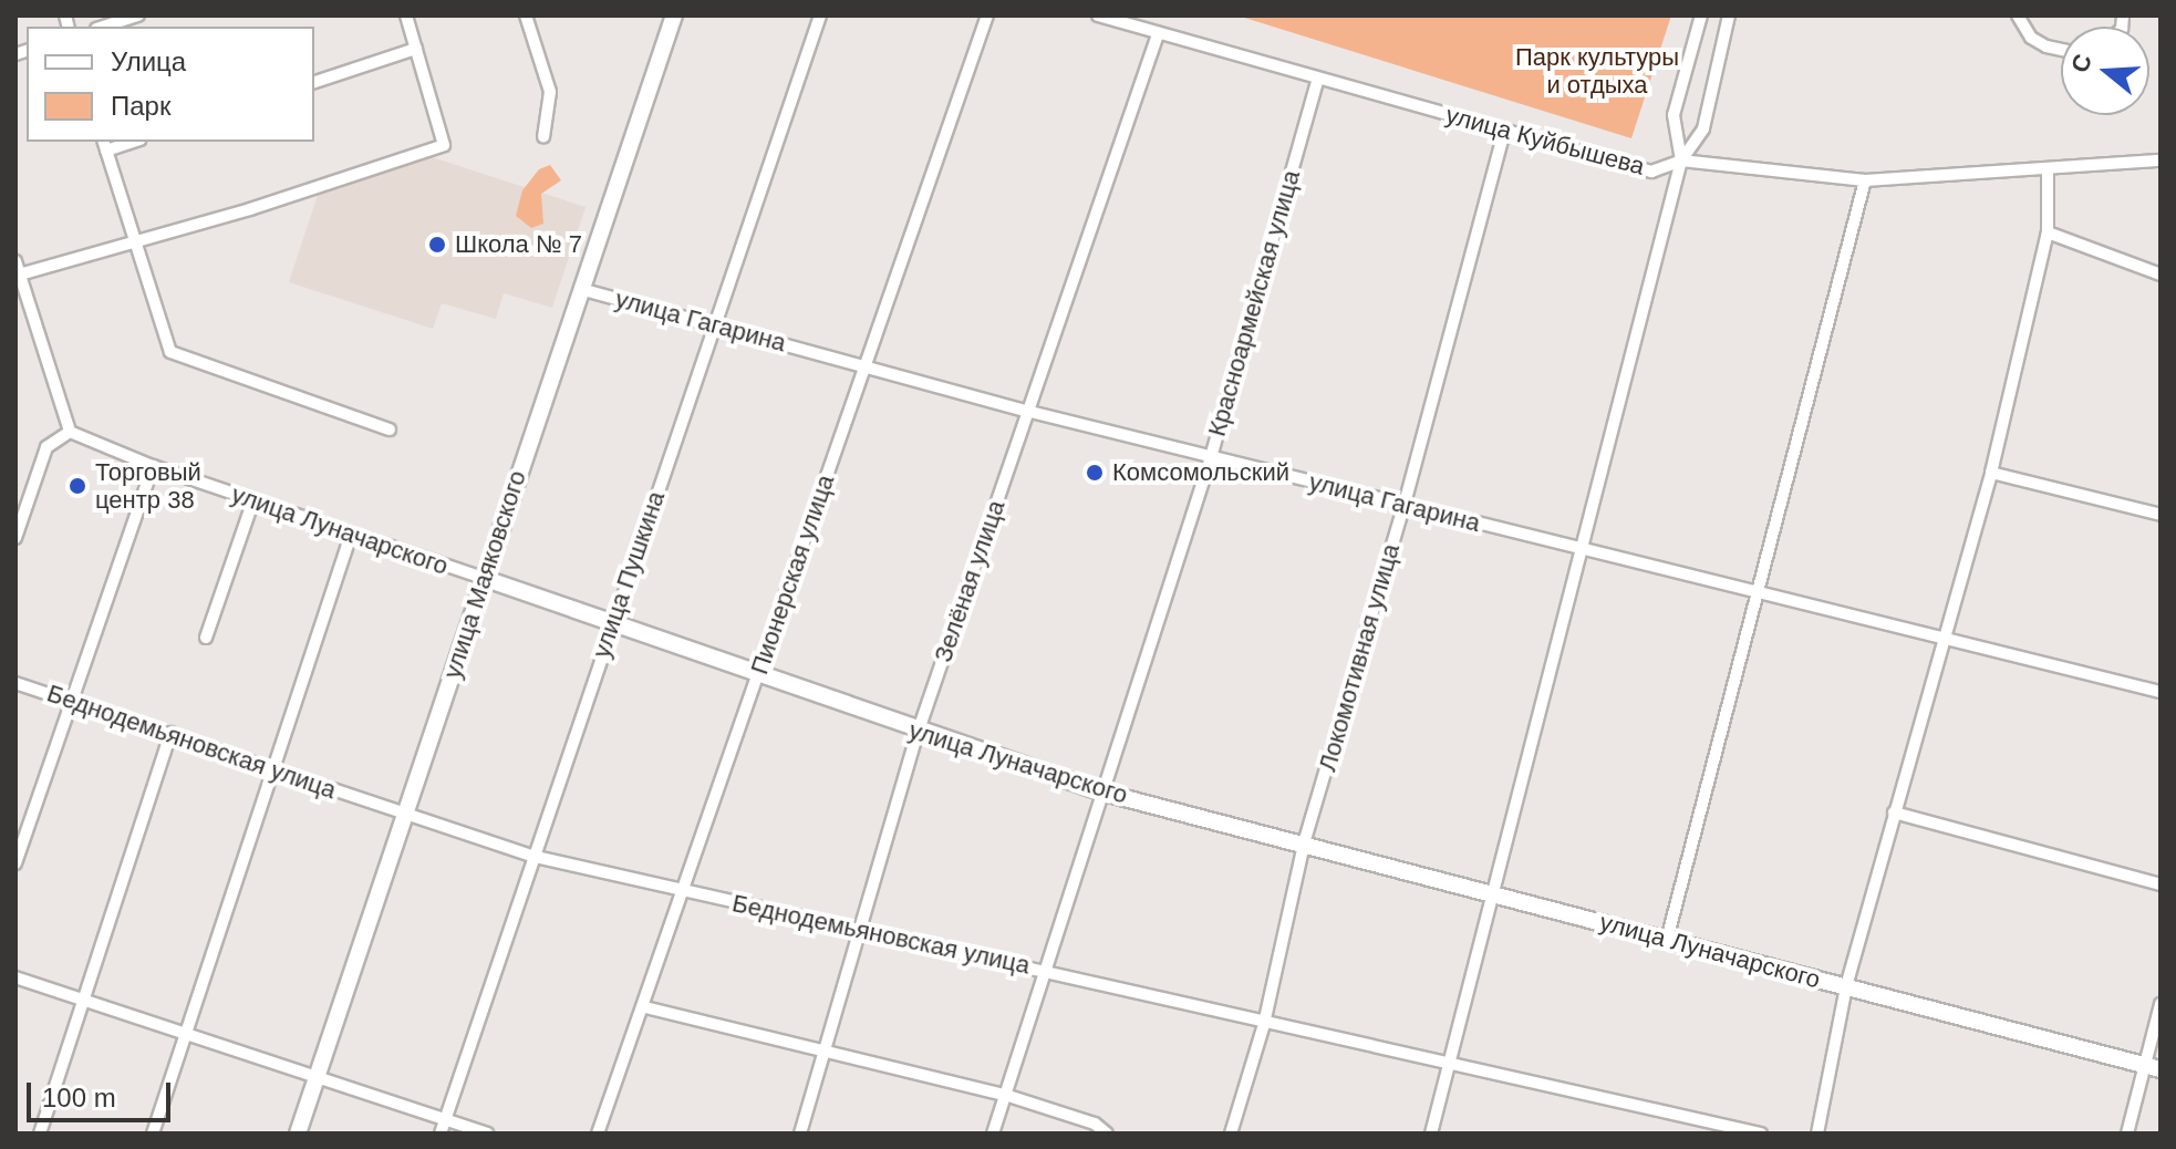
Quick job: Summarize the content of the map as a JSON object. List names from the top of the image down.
{
  "streets": {
    "main road": ["улица Луначарского", "улица Маяковского"],
    "street": [
      "улица Куйбышева",
      "Красноармейская улица",
      "улица Гагарина",
      "улица Пушкина",
      "Пионерская улица",
      "Зелёная улица",
      "Локомотивная улица",
      "Беднодемьяновская улица"
    ]
  },
  "crossings": [
    ["улица Куйбышева", "Красноармейская улица"],
    ["улица Куйбышева", "Зелёная улица"],
    ["улица Куйбышева", "Локомотивная улица"],
    ["Красноармейская улица", "улица Гагарина"],
    ["Красноармейская улица", "улица Луначарского"],
    ["Красноармейская улица", "Беднодемьяновская улица"],
    ["улица Гагарина", "улица Маяковского"],
    ["улица Гагарина", "улица Пушкина"],
    ["улица Гагарина", "Пионерская улица"],
    ["улица Гагарина", "Зелёная улица"],
    ["улица Гагарина", "Локомотивная улица"],
    ["улица Луначарского", "улица Маяковского"],
    ["улица Луначарского", "улица Пушкина"],
    ["улица Луначарского", "Пионерская улица"],
    ["улица Луначарского", "Зелёная улица"],
    ["улица Луначарского", "Локомотивная улица"],
    ["улица Маяковского", "Беднодемьяновская улица"],
    ["улица Пушкина", "Беднодемьяновская улица"],
    ["Пионерская улица", "Беднодемьяновская улица"],
    ["Зелёная улица", "Беднодемьяновская улица"],
    ["Локомотивная улица", "Беднодемьяновская улица"]
  ],
  "parks": ["Парк культуры и отдыха"],
  "places": ["Школа № 7", "Комсомольский", "Торговый центр 38"],
  "legend": ["Улица", "Парк"],
  "scale_bar": "100 m",
  "north": "left"
}
